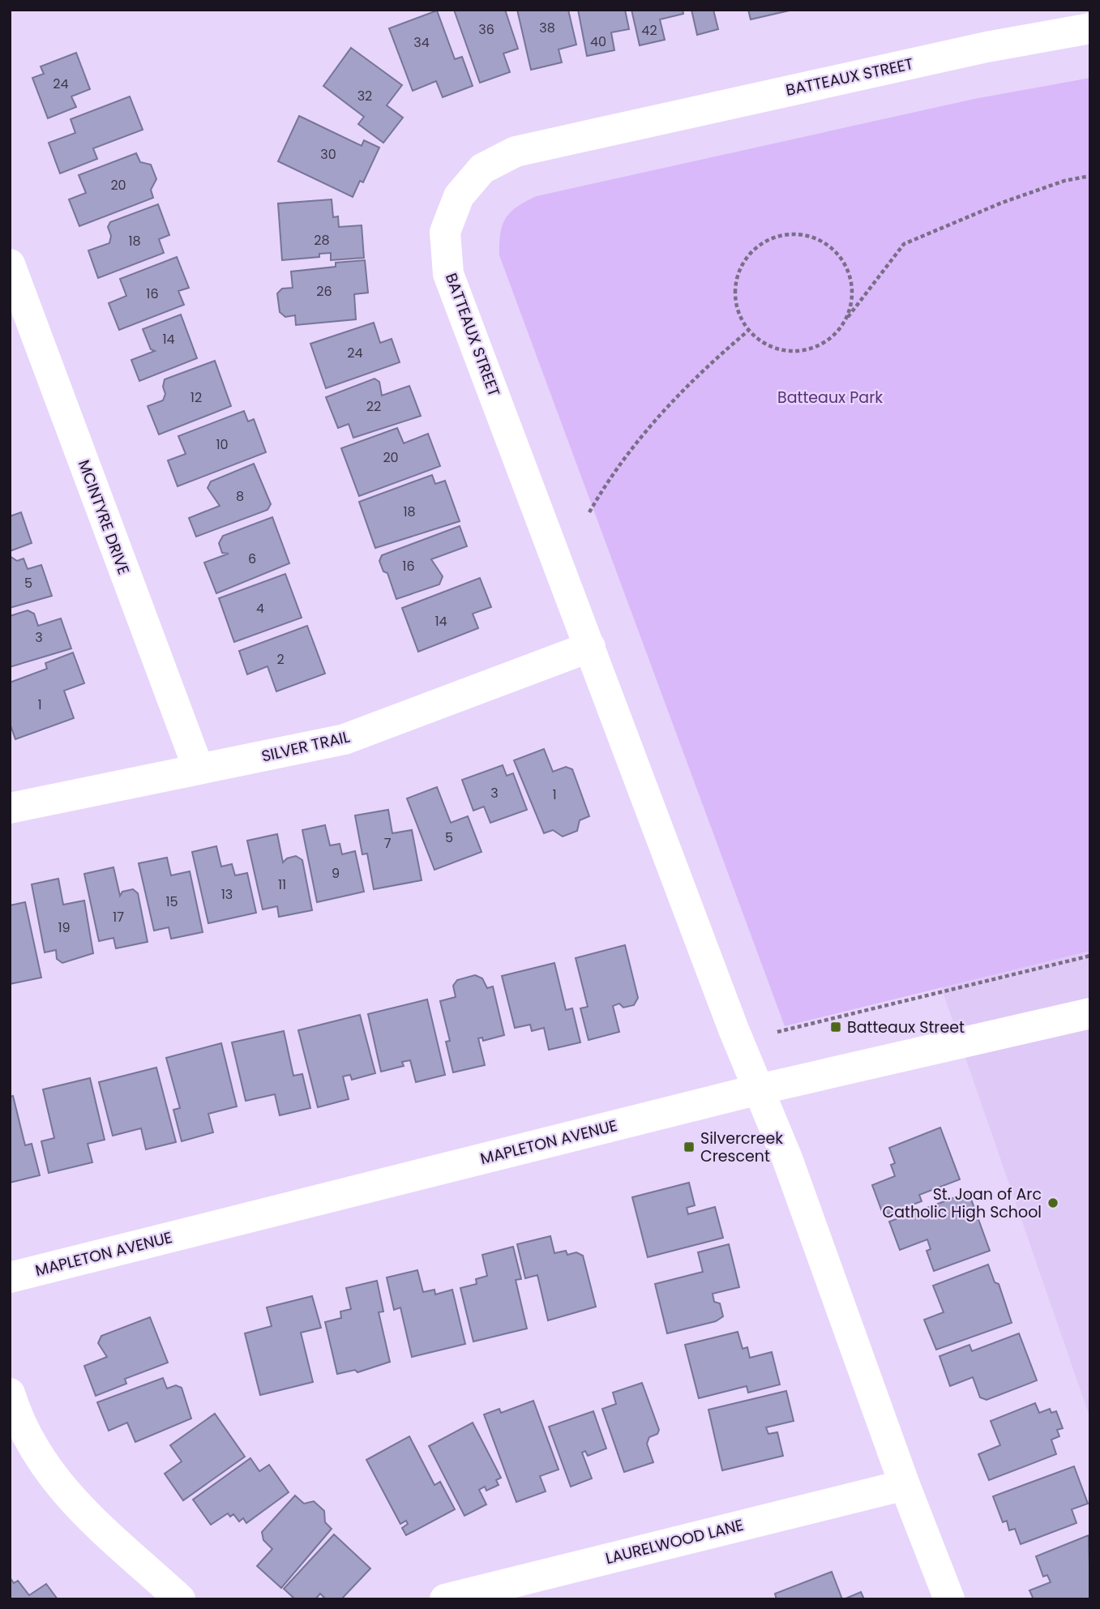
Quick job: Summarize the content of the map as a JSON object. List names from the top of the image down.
{
  "streets": {
    "street": [
      "BATTEAUX STREET",
      "MCINTYRE DRIVE",
      "SILVER TRAIL",
      "MAPLETON AVENUE",
      "LAURELWOOD LANE"
    ]
  },
  "crossings": [
    ["BATTEAUX STREET", "SILVER TRAIL"],
    ["BATTEAUX STREET", "MAPLETON AVENUE"],
    ["MCINTYRE DRIVE", "SILVER TRAIL"]
  ],
  "parks": ["Batteaux Park"],
  "places": {
    "transit": ["Batteaux Street", "Silvercreek Crescent"],
    "other": ["St. Joan of Arc Catholic High School"]
  },
  "house_numbers": [
    "38",
    "36",
    "42",
    "40",
    "34",
    "24",
    "32",
    "30",
    "20",
    "28",
    "18",
    "26",
    "16",
    "14",
    "24",
    "12",
    "22",
    "10",
    "20",
    "8",
    "18",
    "6",
    "16",
    "5",
    "4",
    "14",
    "3",
    "2",
    "1",
    "3",
    "1",
    "5",
    "7",
    "9",
    "11",
    "13",
    "15",
    "17",
    "19"
  ]
}
